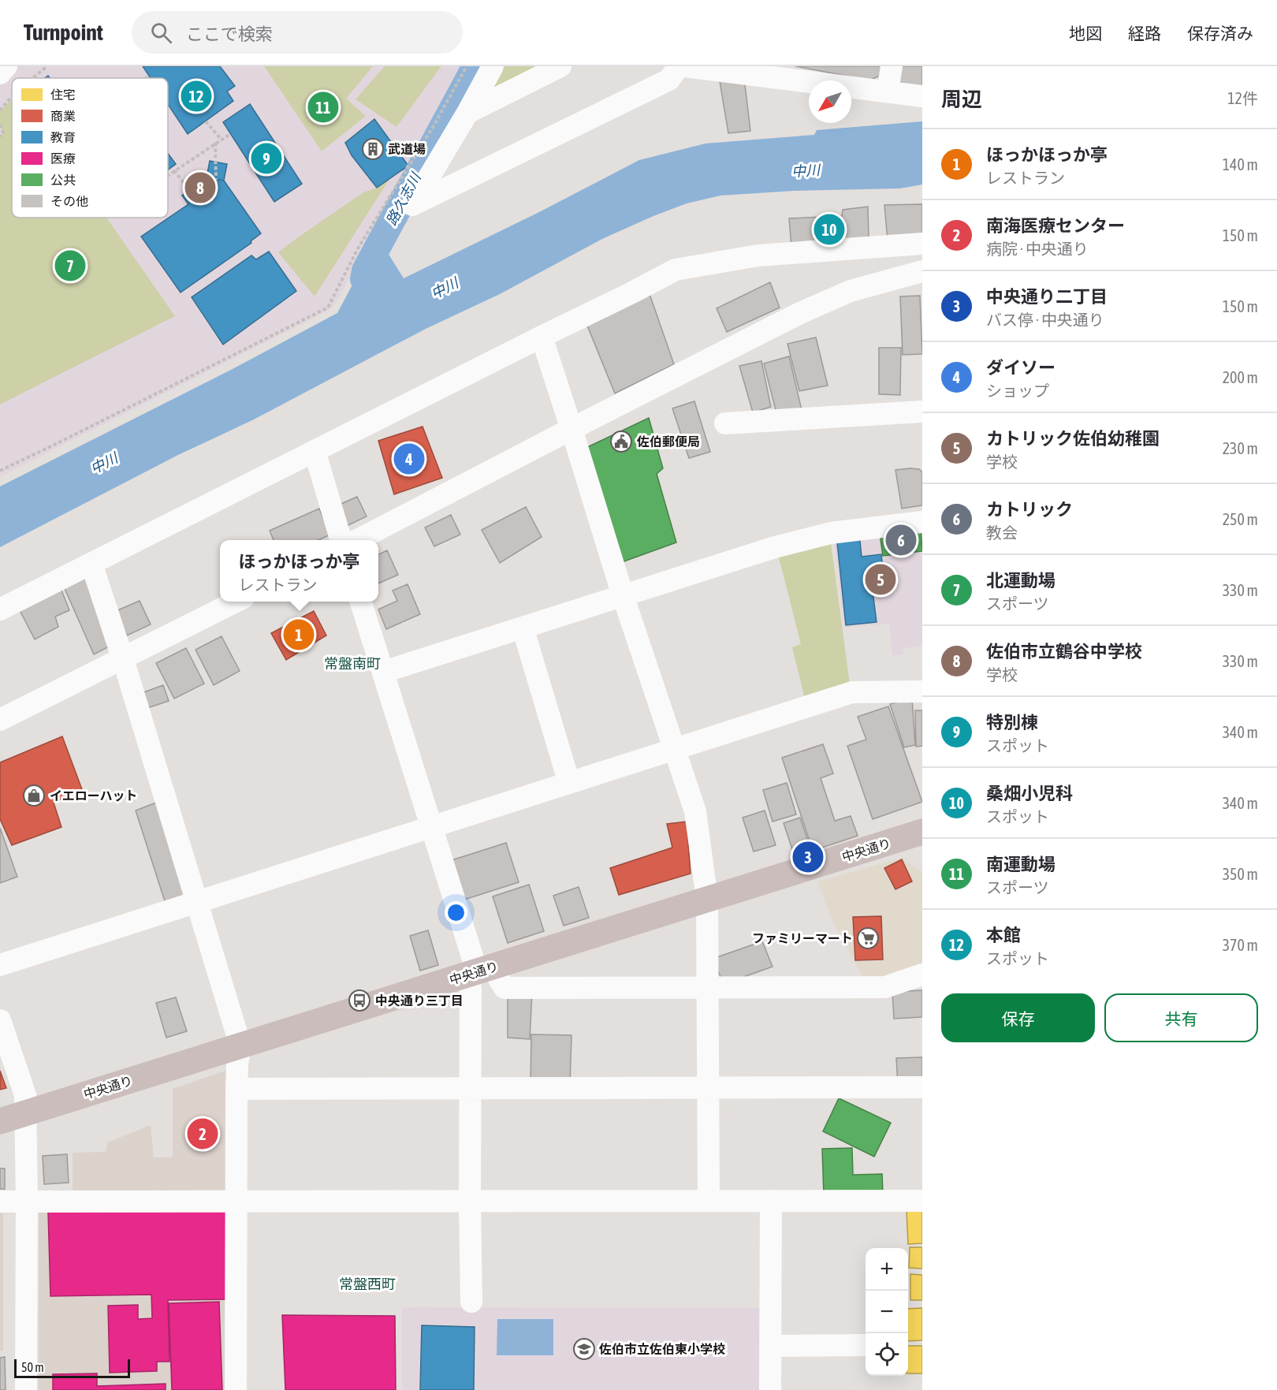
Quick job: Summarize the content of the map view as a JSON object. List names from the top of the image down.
{
  "streets": {
    "highway": ["中央通り"]
  },
  "districts": ["常盤南町", "常盤西町"],
  "water": ["中川", "路久志川"],
  "places": {
    "building": ["武道場"],
    "public building": ["佐伯郵便局"],
    "shop": ["イエローハット"],
    "supermarket": ["ファミリーマート"],
    "bus stop": ["中央通り三丁目"],
    "school or university": ["佐伯市立佐伯東小学校"]
  },
  "legend": [
    "住宅",
    "商業",
    "教育",
    "医療",
    "公共",
    "その他"
  ],
  "scale_bar": "50 m",
  "north": "bottom left",
  "page": {
    "header": "Turnpoint",
    "search": "ここで検索",
    "nav": ["地図", "経路", "保存済み"],
    "heading": ["周辺", "12件"],
    "pins": [
      "12",
      "11",
      "9",
      "8",
      "10",
      "7",
      "4",
      "6",
      "5",
      "1",
      "3",
      "2"
    ],
    "list": [
      {
        "mark": "1",
        "name": "ほっかほっか亭",
        "note": "レストラン",
        "value": "140 m"
      },
      {
        "mark": "2",
        "name": "南海医療センター",
        "note": "病院 · 中央通り",
        "value": "150 m"
      },
      {
        "mark": "3",
        "name": "中央通り二丁目",
        "note": "バス停 · 中央通り",
        "value": "150 m"
      },
      {
        "mark": "4",
        "name": "ダイソー",
        "note": "ショップ",
        "value": "200 m"
      },
      {
        "mark": "5",
        "name": "カトリック佐伯幼稚園",
        "note": "学校",
        "value": "230 m"
      },
      {
        "mark": "6",
        "name": "カトリック",
        "note": "教会",
        "value": "250 m"
      },
      {
        "mark": "7",
        "name": "北運動場",
        "note": "スポーツ",
        "value": "330 m"
      },
      {
        "mark": "8",
        "name": "佐伯市立鶴谷中学校",
        "note": "学校",
        "value": "330 m"
      },
      {
        "mark": "9",
        "name": "特別棟",
        "note": "スポット",
        "value": "340 m"
      },
      {
        "mark": "10",
        "name": "桑畑小児科",
        "note": "スポット",
        "value": "340 m"
      },
      {
        "mark": "11",
        "name": "南運動場",
        "note": "スポーツ",
        "value": "350 m"
      },
      {
        "mark": "12",
        "name": "本館",
        "note": "スポット",
        "value": "370 m"
      }
    ],
    "popup": ["ほっかほっか亭", "レストラン"],
    "buttons": ["保存", "共有"],
    "map_buttons": ["+", "−"],
    "scale": "50 m"
  }
}
